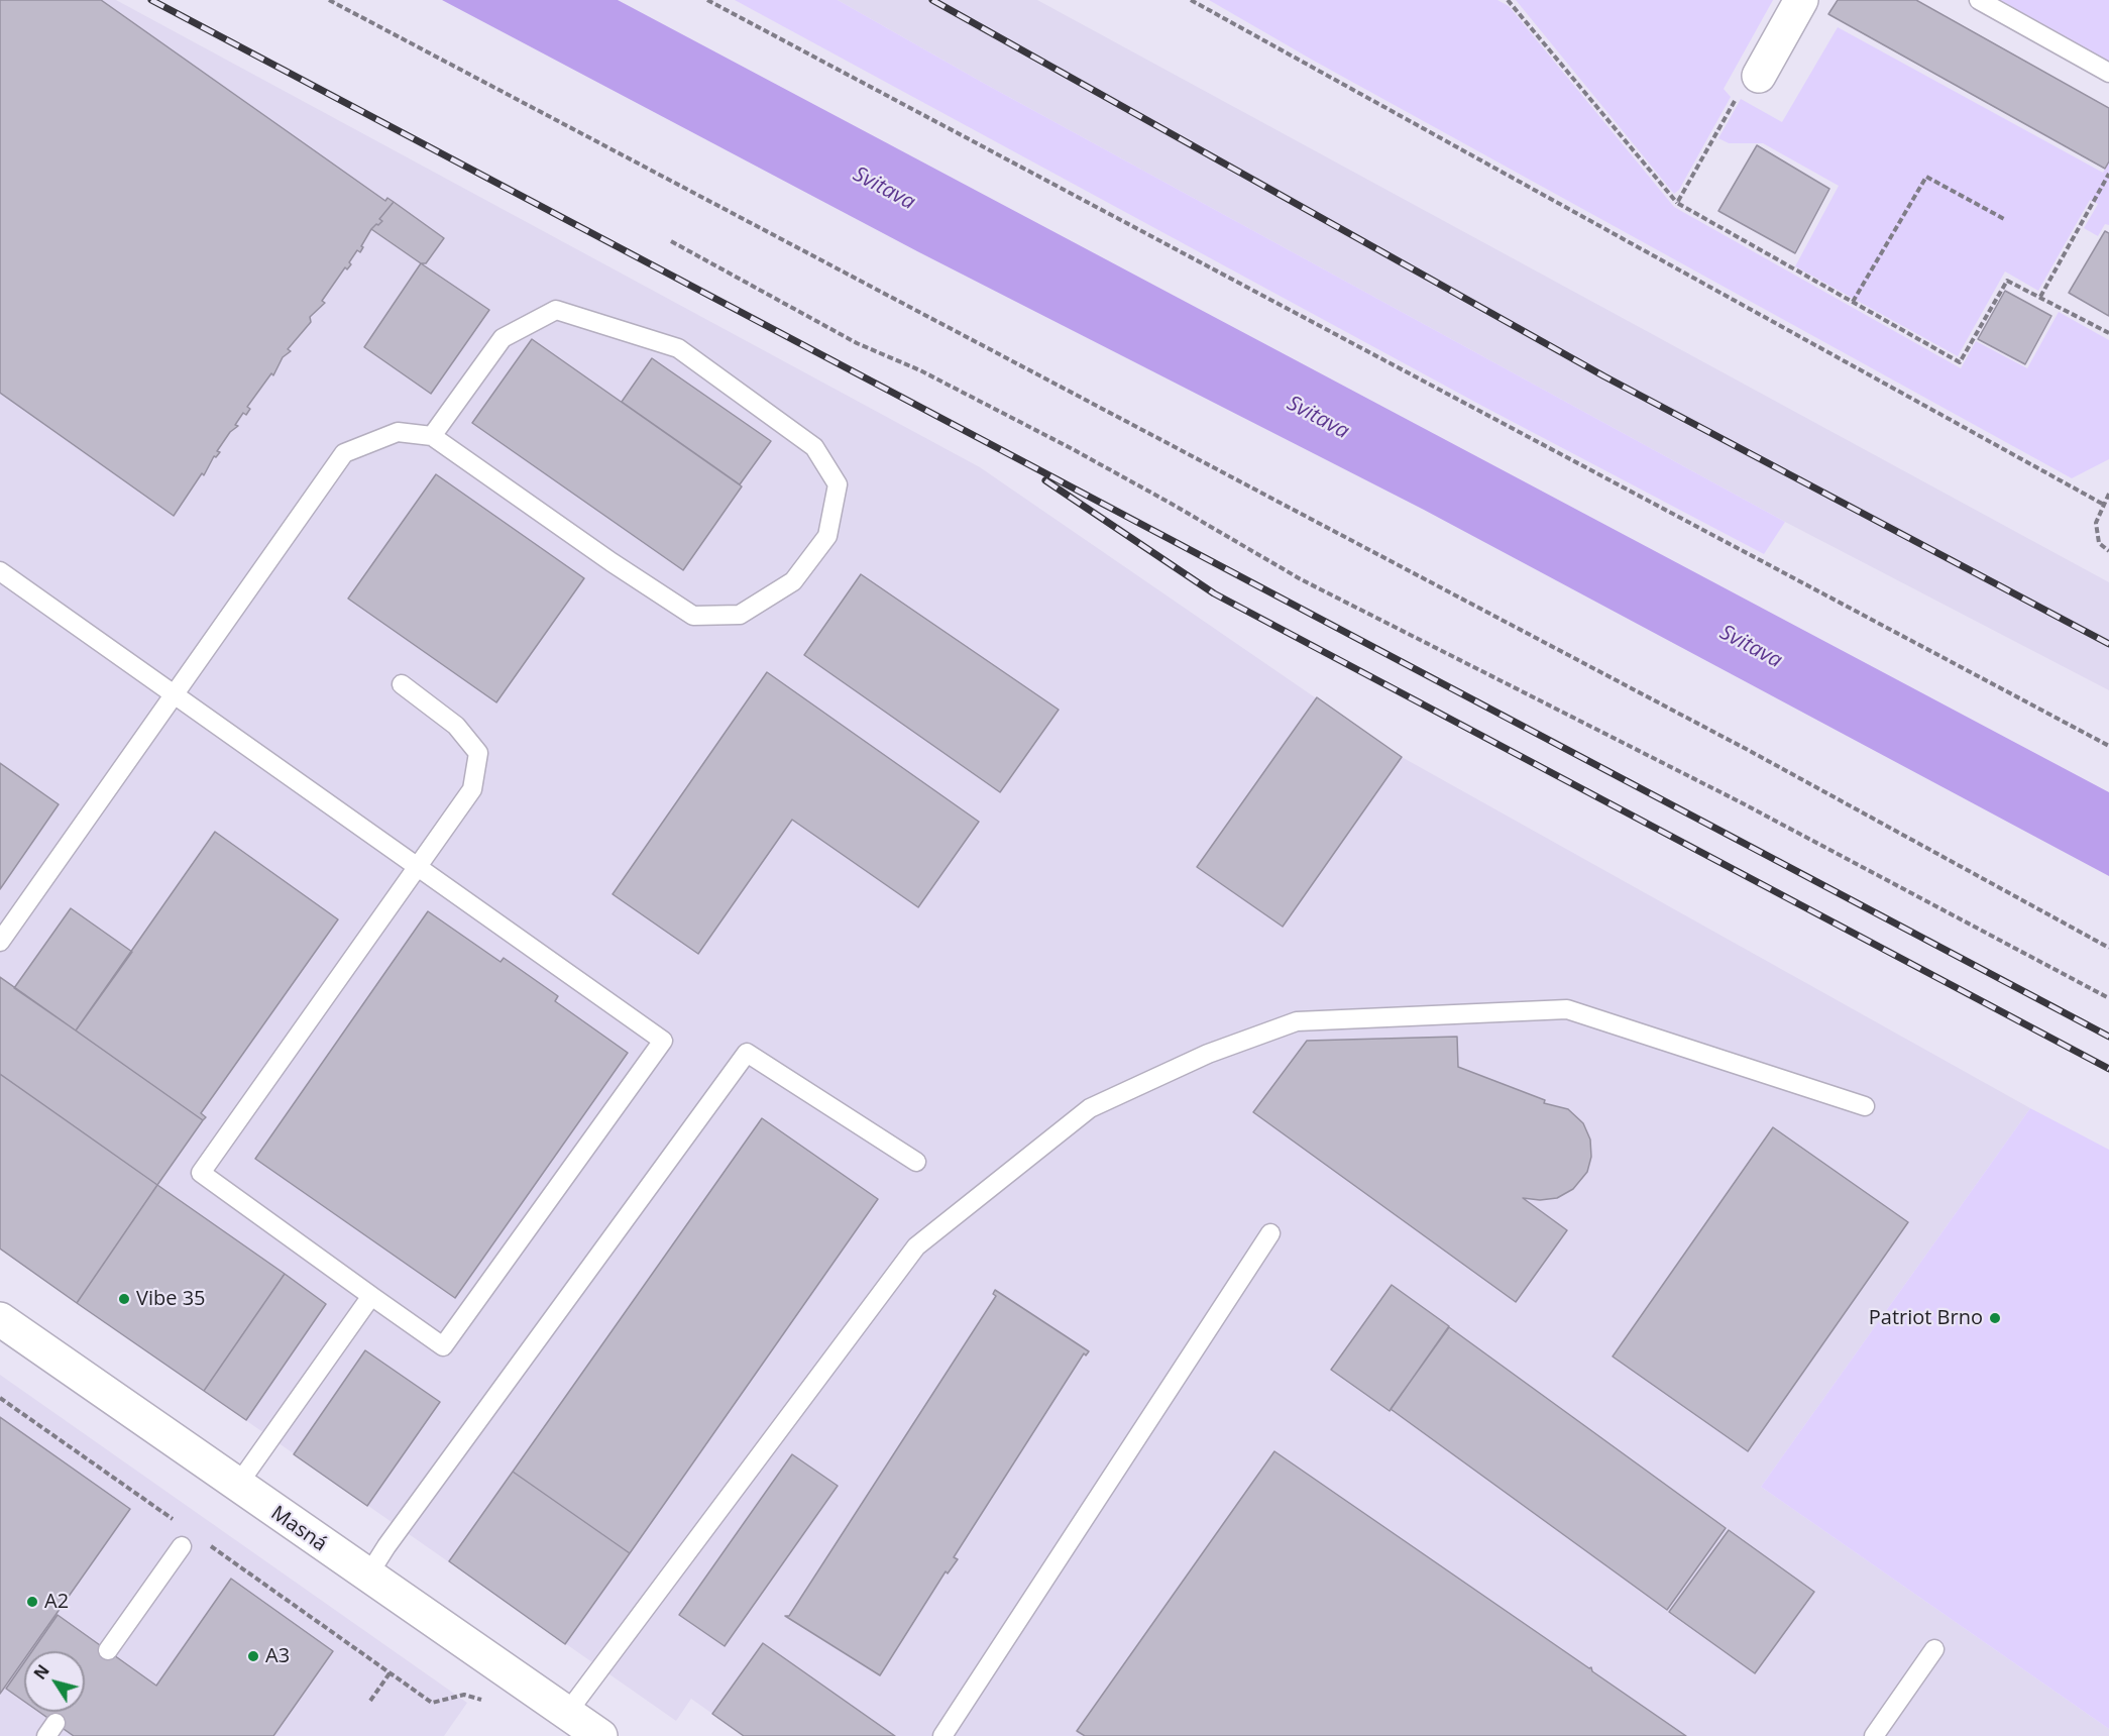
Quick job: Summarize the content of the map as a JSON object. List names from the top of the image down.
{
  "streets": {
    "street": ["Masná"]
  },
  "water": ["Svitava"],
  "places": [
    "Vibe 35",
    "Patriot Brno",
    "A2",
    "A3"
  ],
  "north": "top left"
}
